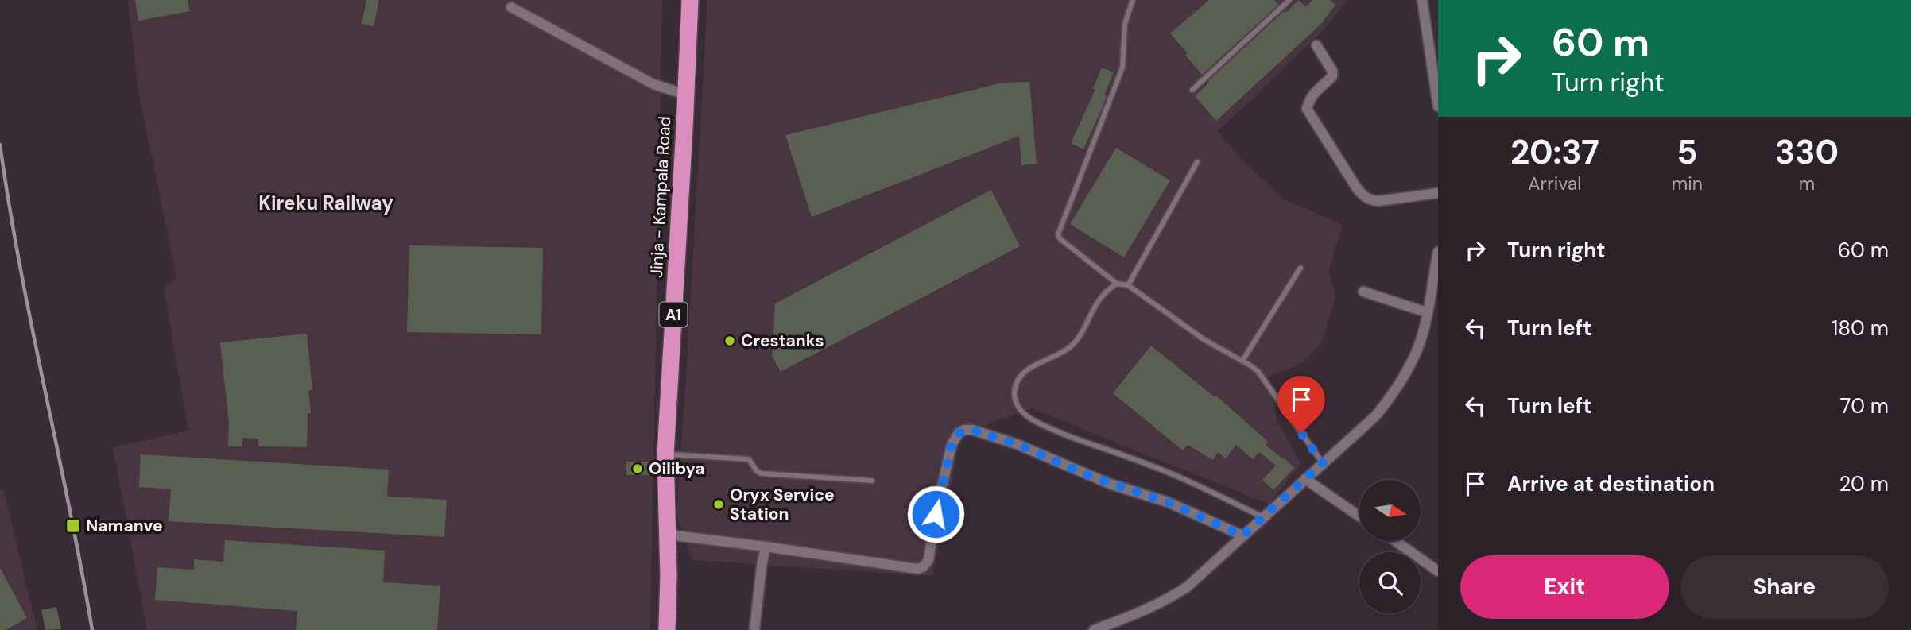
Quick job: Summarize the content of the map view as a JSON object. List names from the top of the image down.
{
  "streets": {
    "highway": ["Jinja - Kampala Road", "A1"]
  },
  "districts": ["Kireku Railway"],
  "places": {
    "other": ["Crestanks", "Oilibya", "Oryx Service Station"],
    "transit": ["Namanve"]
  },
  "north": "right",
  "page": {
    "turn": ["60 m", "Turn right"],
    "eta": [
      "20:37",
      "Arrival",
      "5",
      "min",
      "330",
      "m"
    ],
    "list": [
      {
        "name": "Turn right",
        "value": "60 m"
      },
      {
        "name": "Turn left",
        "value": "180 m"
      },
      {
        "name": "Turn left",
        "value": "70 m"
      },
      {
        "name": "Arrive at destination",
        "value": "20 m"
      }
    ],
    "buttons": ["Exit", "Share"]
  }
}
